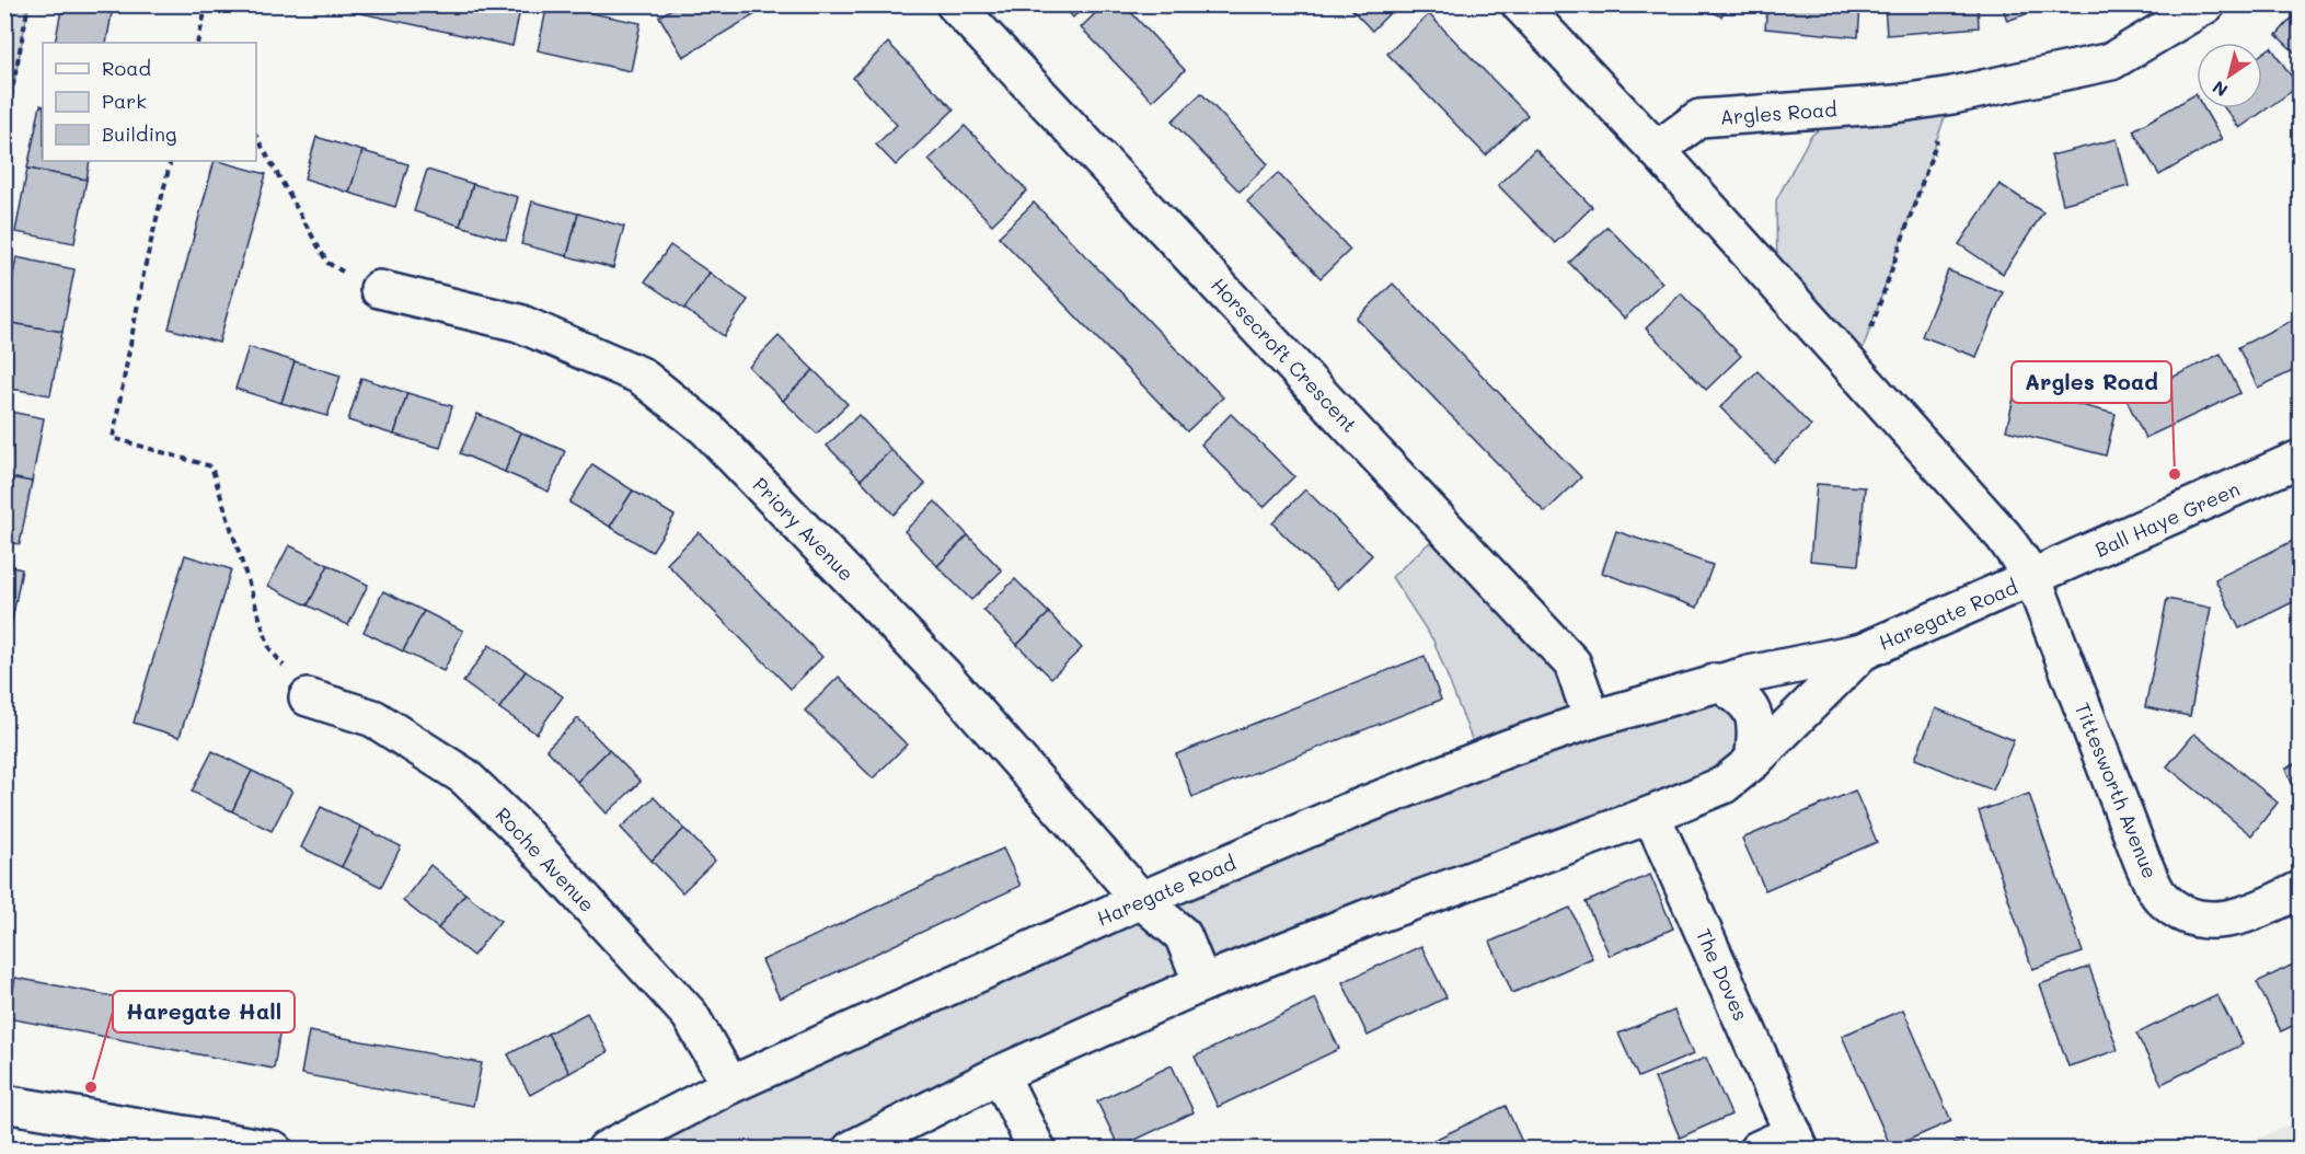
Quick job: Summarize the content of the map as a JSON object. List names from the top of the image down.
{
  "streets": {
    "street": [
      "Argles Road",
      "Horsecroft Crescent",
      "Ball Haye Green",
      "Priory Avenue",
      "Haregate Road",
      "Tittesworth Avenue",
      "Roche Avenue",
      "The Doves"
    ]
  },
  "crossings": [
    ["Horsecroft Crescent", "Haregate Road"],
    ["Ball Haye Green", "Haregate Road"],
    ["Ball Haye Green", "Tittesworth Avenue"],
    ["Priory Avenue", "Haregate Road"],
    ["Haregate Road", "Tittesworth Avenue"],
    ["Haregate Road", "Roche Avenue"],
    ["Haregate Road", "The Doves"]
  ],
  "places": ["Argles Road", "Haregate Hall"],
  "legend": ["Road", "Park", "Building"],
  "north": "bottom left"
}
